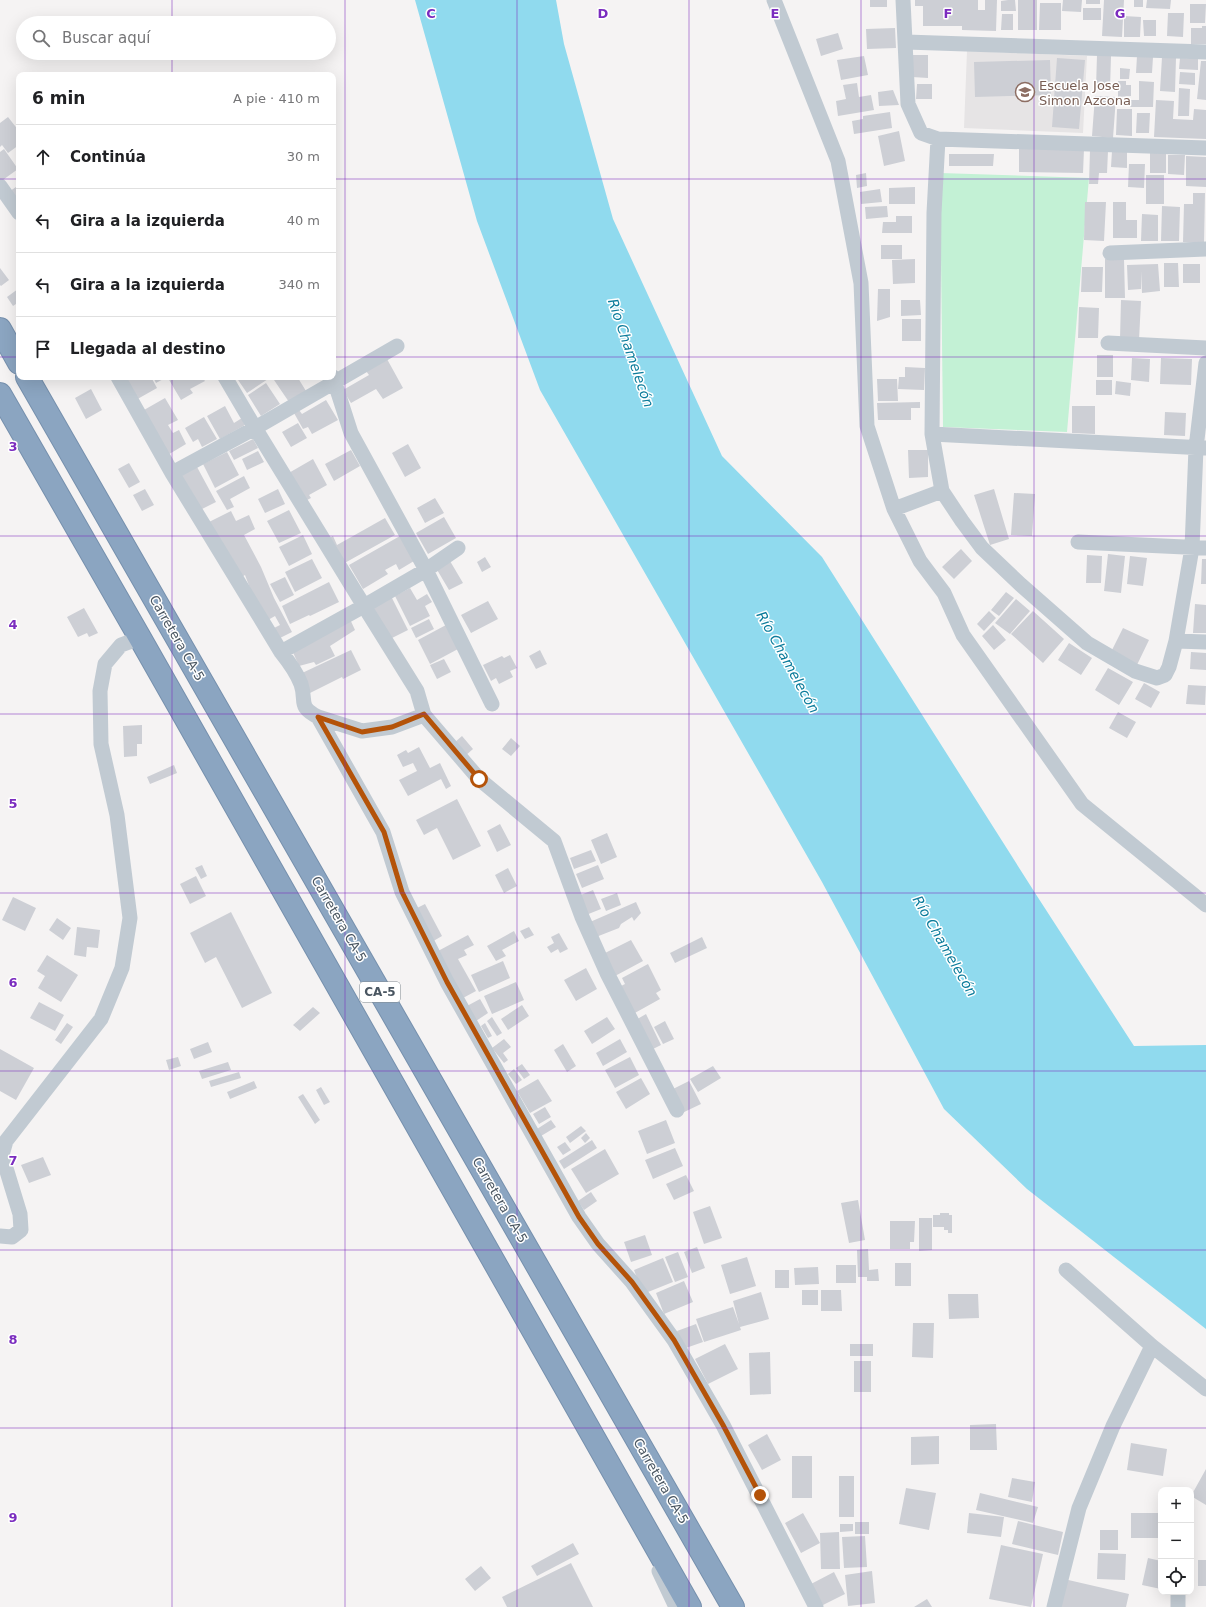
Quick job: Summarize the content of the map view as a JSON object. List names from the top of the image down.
{
  "streets": {
    "highway": ["Carretera CA-5", "CA-5"]
  },
  "water": ["Río Chamelecón"],
  "places": {
    "school or university": ["Escuela Jose Simon Azcona"]
  },
  "page": {
    "search": "Buscar aquí",
    "heading": ["6 min", "A pie · 410 m"],
    "list": [
      ["Continúa", "30 m"],
      ["Gira a la izquierda", "40 m"],
      ["Gira a la izquierda", "340 m"],
      "Llegada al destino"
    ],
    "map_buttons": ["+", "−"]
  },
  "grid": {
    "columns": [
      "C",
      "D",
      "E",
      "F",
      "G"
    ],
    "rows": [
      "3",
      "4",
      "5",
      "6",
      "7",
      "8",
      "9"
    ]
  }
}
